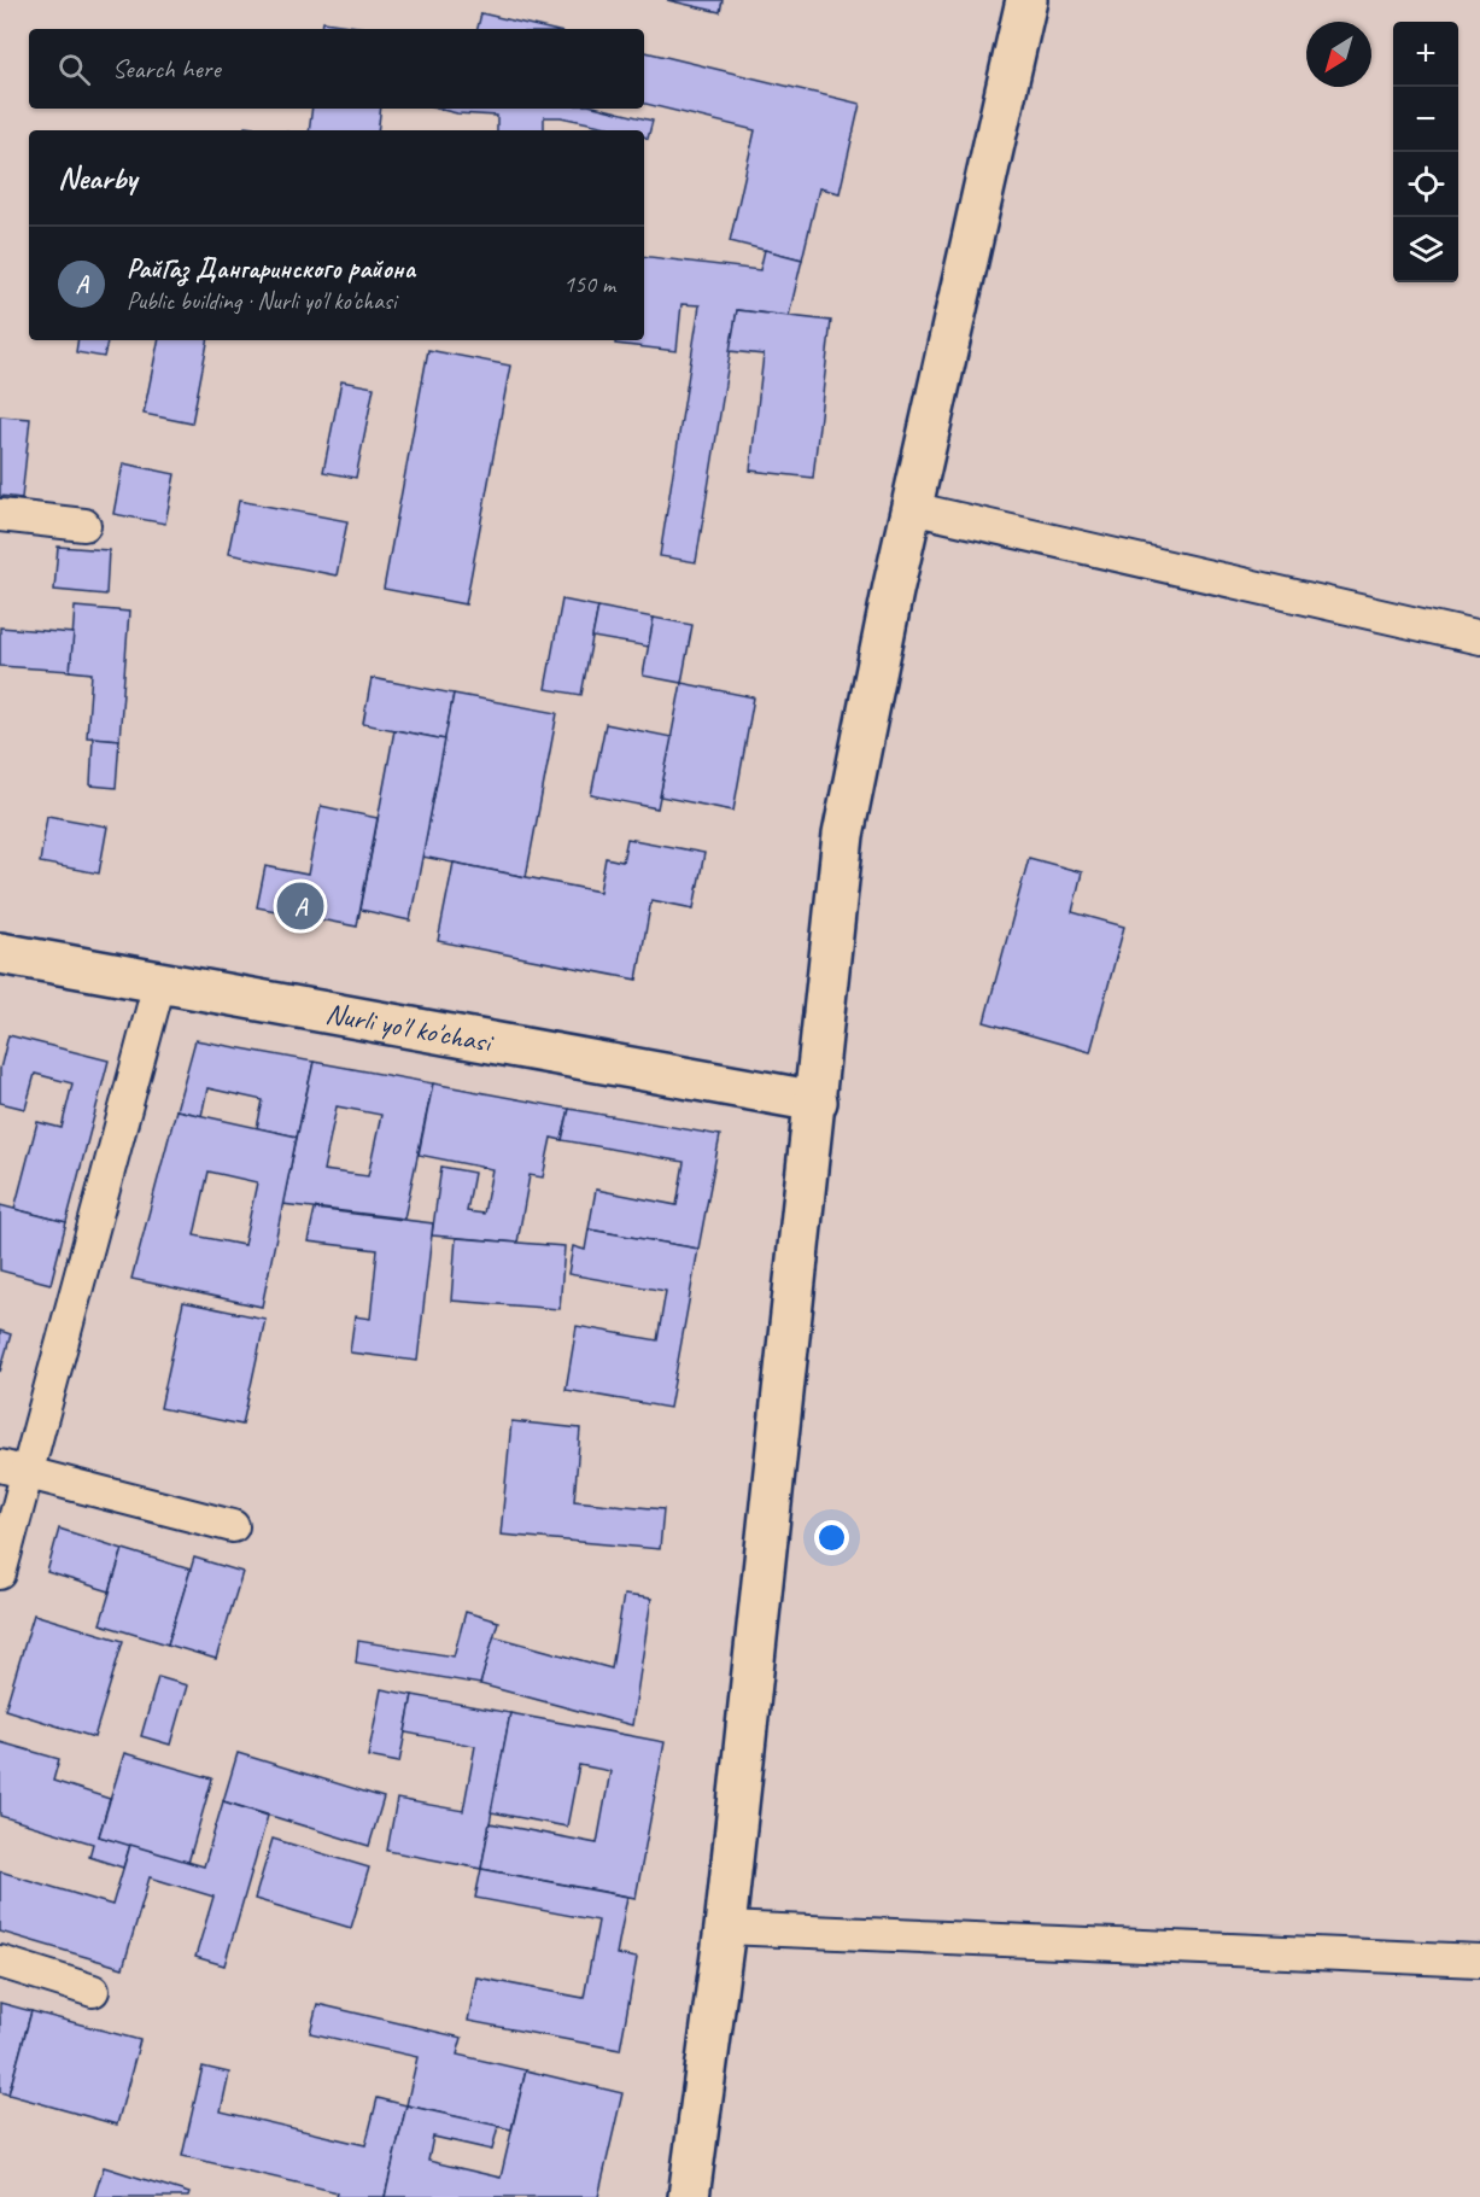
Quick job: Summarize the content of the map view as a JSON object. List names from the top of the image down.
{
  "streets": {
    "main road": ["Nurli yo'l ko'chasi"]
  },
  "north": "bottom left",
  "page": {
    "map_buttons": ["+", "−"],
    "search": "Search here",
    "heading": "Nearby",
    "list": [
      {
        "mark": "A",
        "name": "РайГаз Дангаринского района",
        "note": "Public building · Nurli yo'l ko'chasi",
        "value": "150 m"
      }
    ],
    "pins": "A"
  }
}
